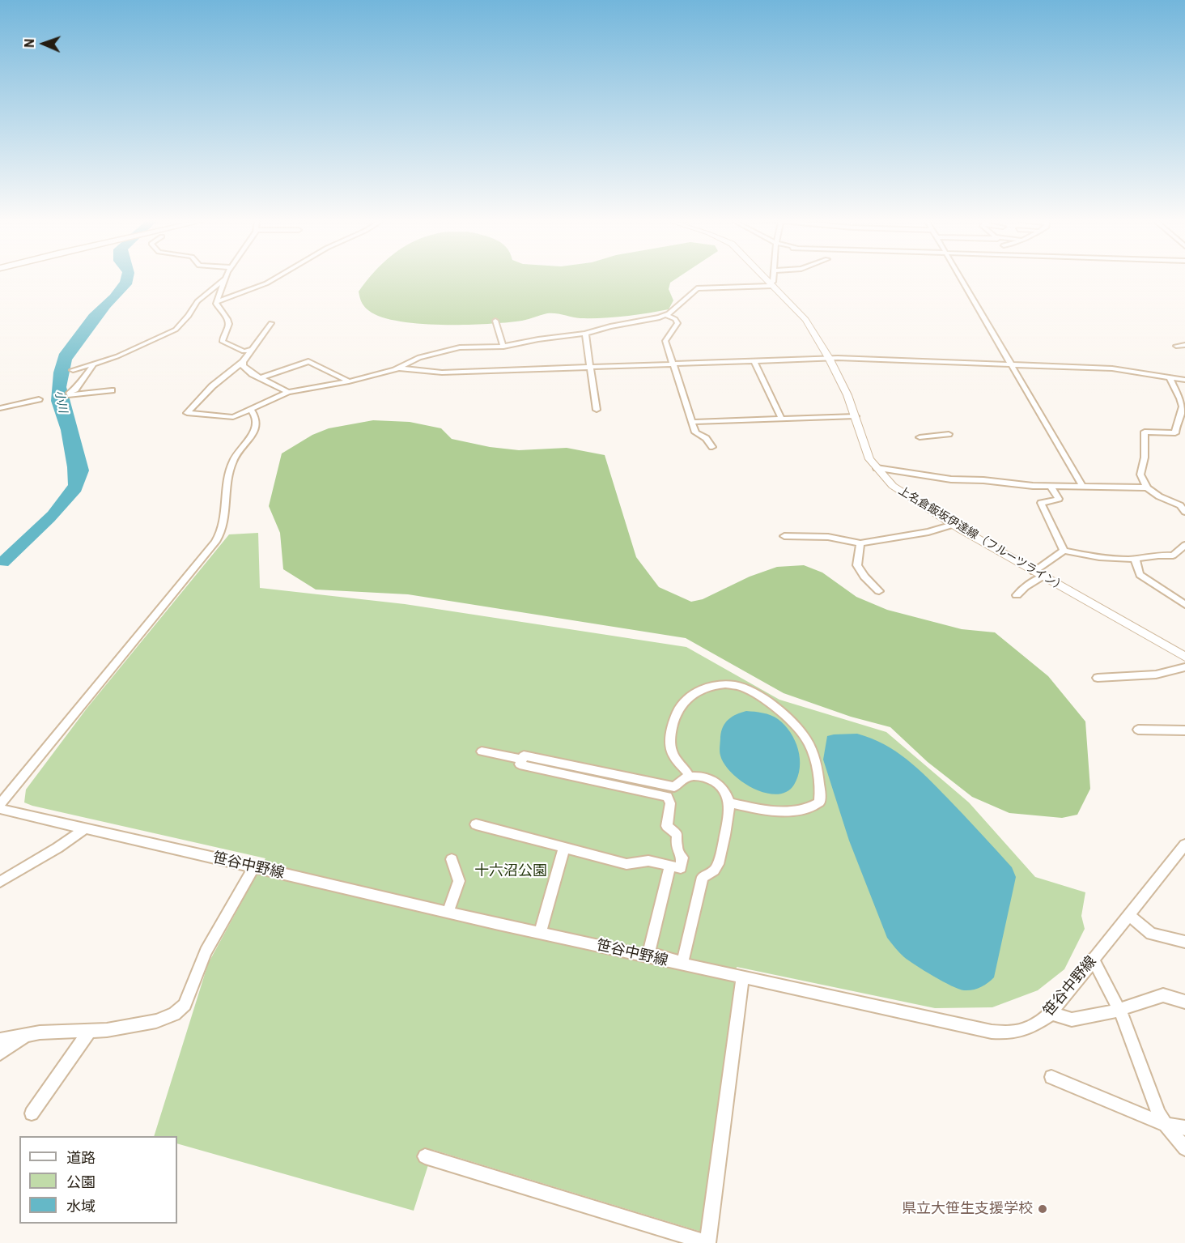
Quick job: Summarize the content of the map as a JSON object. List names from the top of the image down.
{
  "streets": {
    "main road": ["上名倉飯坂伊達線（フルーツライン）"],
    "street": ["笹谷中野線"]
  },
  "water": ["小川"],
  "parks": ["十六沼公園"],
  "places": ["県立大笹生支援学校"],
  "legend": ["道路", "公園", "水域"],
  "north": "left"
}
